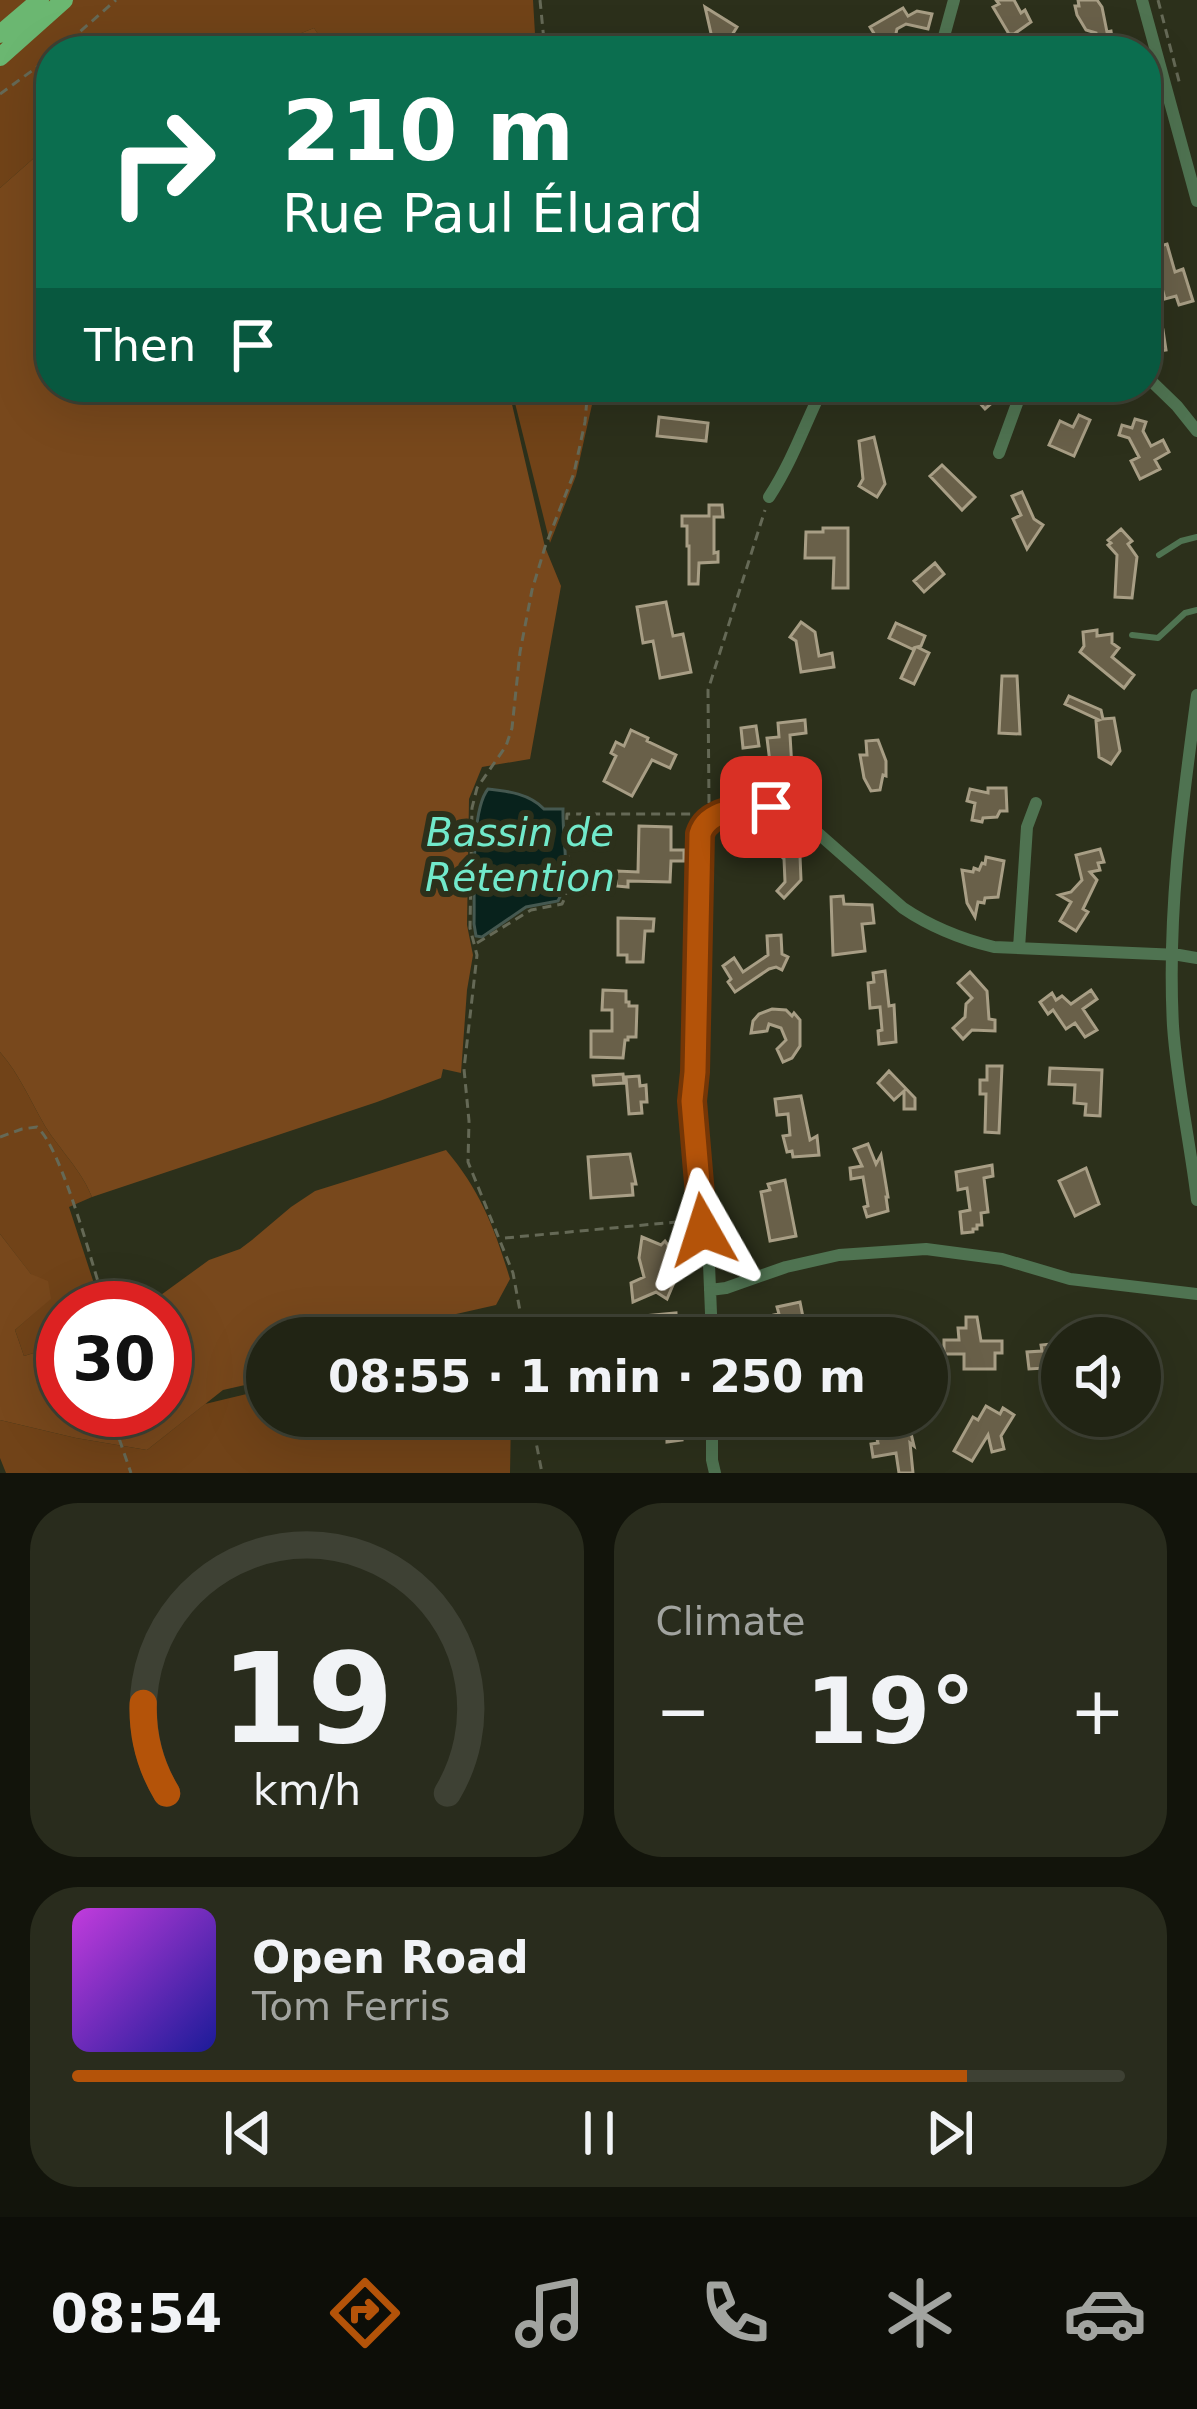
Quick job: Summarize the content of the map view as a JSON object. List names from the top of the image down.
{
  "water": ["Bassin de Rétention"],
  "page": {
    "turn": ["210 m", "Rue Paul Éluard"],
    "then": "Then",
    "limit": "30",
    "trip": "08:55 · 1 min · 250 m",
    "tile": "Climate",
    "heat": ["−", "19°", "+"],
    "song": ["Open Road", "Tom Ferris"],
    "tabs": "08:54",
    "gauge": ["19", "km/h"]
  }
}
